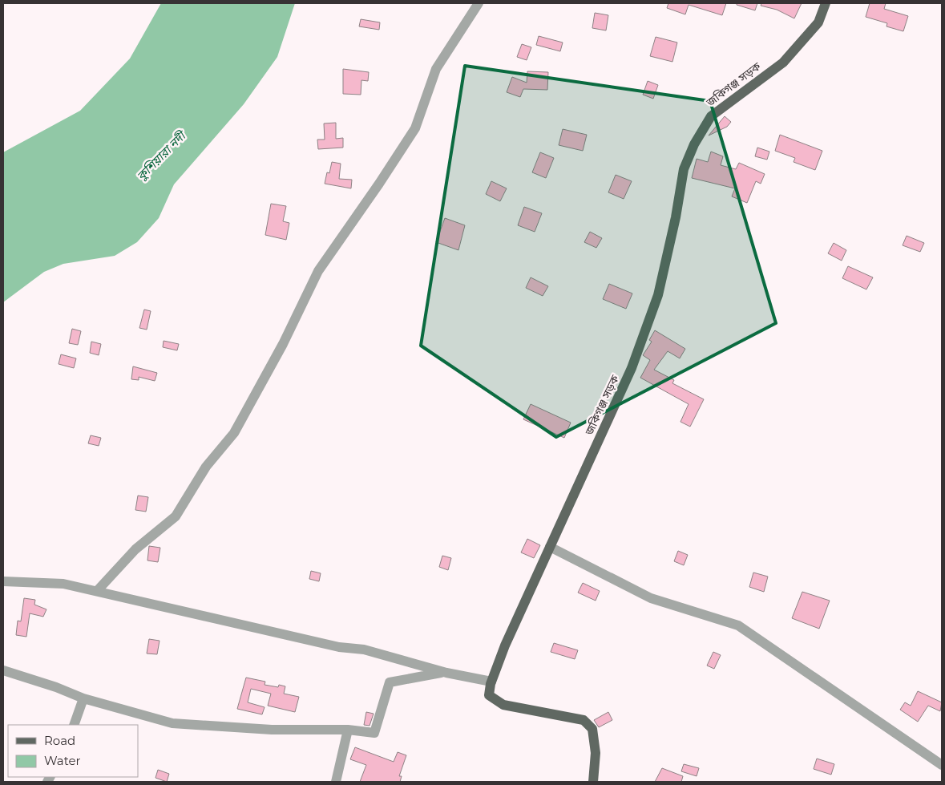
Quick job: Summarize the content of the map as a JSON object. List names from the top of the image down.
{
  "streets": {
    "main road": ["জকিগঞ্জ সড়ক"]
  },
  "water": ["কুশিয়ারা নদী"],
  "legend": ["Road", "Water"]
}
